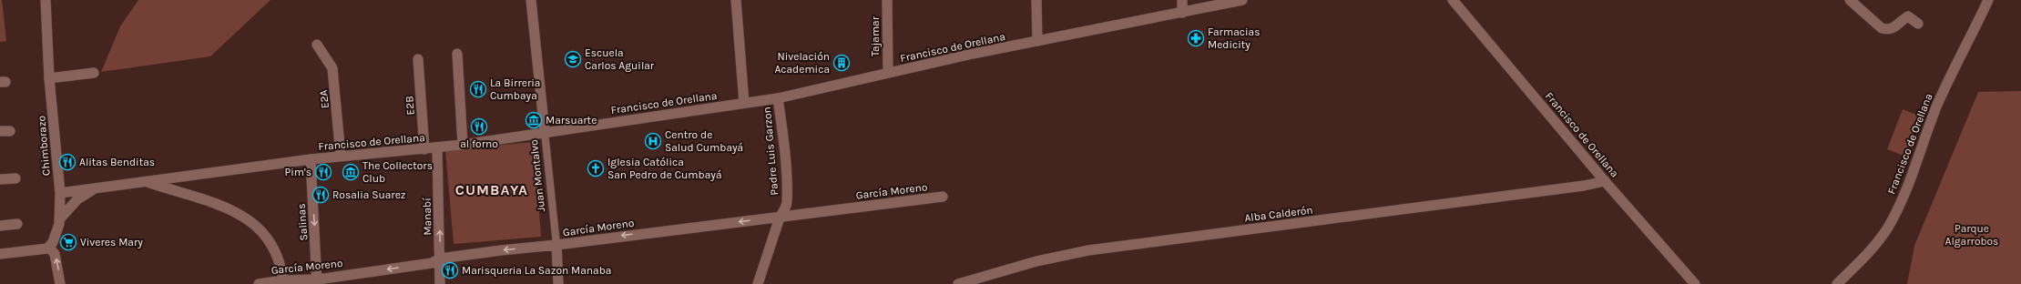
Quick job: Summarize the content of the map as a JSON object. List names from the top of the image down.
{
  "streets": {
    "street": [
      "Tajamar",
      "Francisco de Orellana",
      "E2A",
      "E2B",
      "Chimborazo",
      "Padre Luis Garzon",
      "Juan Montalvo",
      "García Moreno",
      "Alba Calderón",
      "Manabí",
      "Salinas"
    ]
  },
  "crossings": [
    ["Tajamar", "Francisco de Orellana"],
    ["Francisco de Orellana", "E2A"],
    ["Francisco de Orellana", "E2B"],
    ["Francisco de Orellana", "Chimborazo"],
    ["Francisco de Orellana", "Padre Luis Garzon"],
    ["Francisco de Orellana", "Juan Montalvo"],
    ["Francisco de Orellana", "Alba Calderón"],
    ["Francisco de Orellana", "Manabí"],
    ["Francisco de Orellana", "Salinas"],
    ["Padre Luis Garzon", "García Moreno"],
    ["Juan Montalvo", "García Moreno"],
    ["García Moreno", "Manabí"],
    ["García Moreno", "Salinas"]
  ],
  "one_way": ["García Moreno", "Manabí", "Salinas"],
  "districts": ["CUMBAYA"],
  "parks": ["Parque Algarrobos"],
  "places": {
    "pharmacy": ["Farmacias Medicity"],
    "school or university": ["Escuela Carlos Aguilar"],
    "building": ["Nivelación Academica"],
    "restaurant": [
      "La Birreria Cumbaya",
      "al forno",
      "Alitas Benditas",
      "Pim's",
      "Rosalia Suarez",
      "Marisqueria La Sazon Manaba"
    ],
    "museum": ["Marsuarte", "The Collectors Club"],
    "hospital": ["Centro de Salud Cumbayá"],
    "church": ["Iglesia Católica San Pedro de Cumbayá"],
    "supermarket": ["Viveres Mary"]
  }
}
